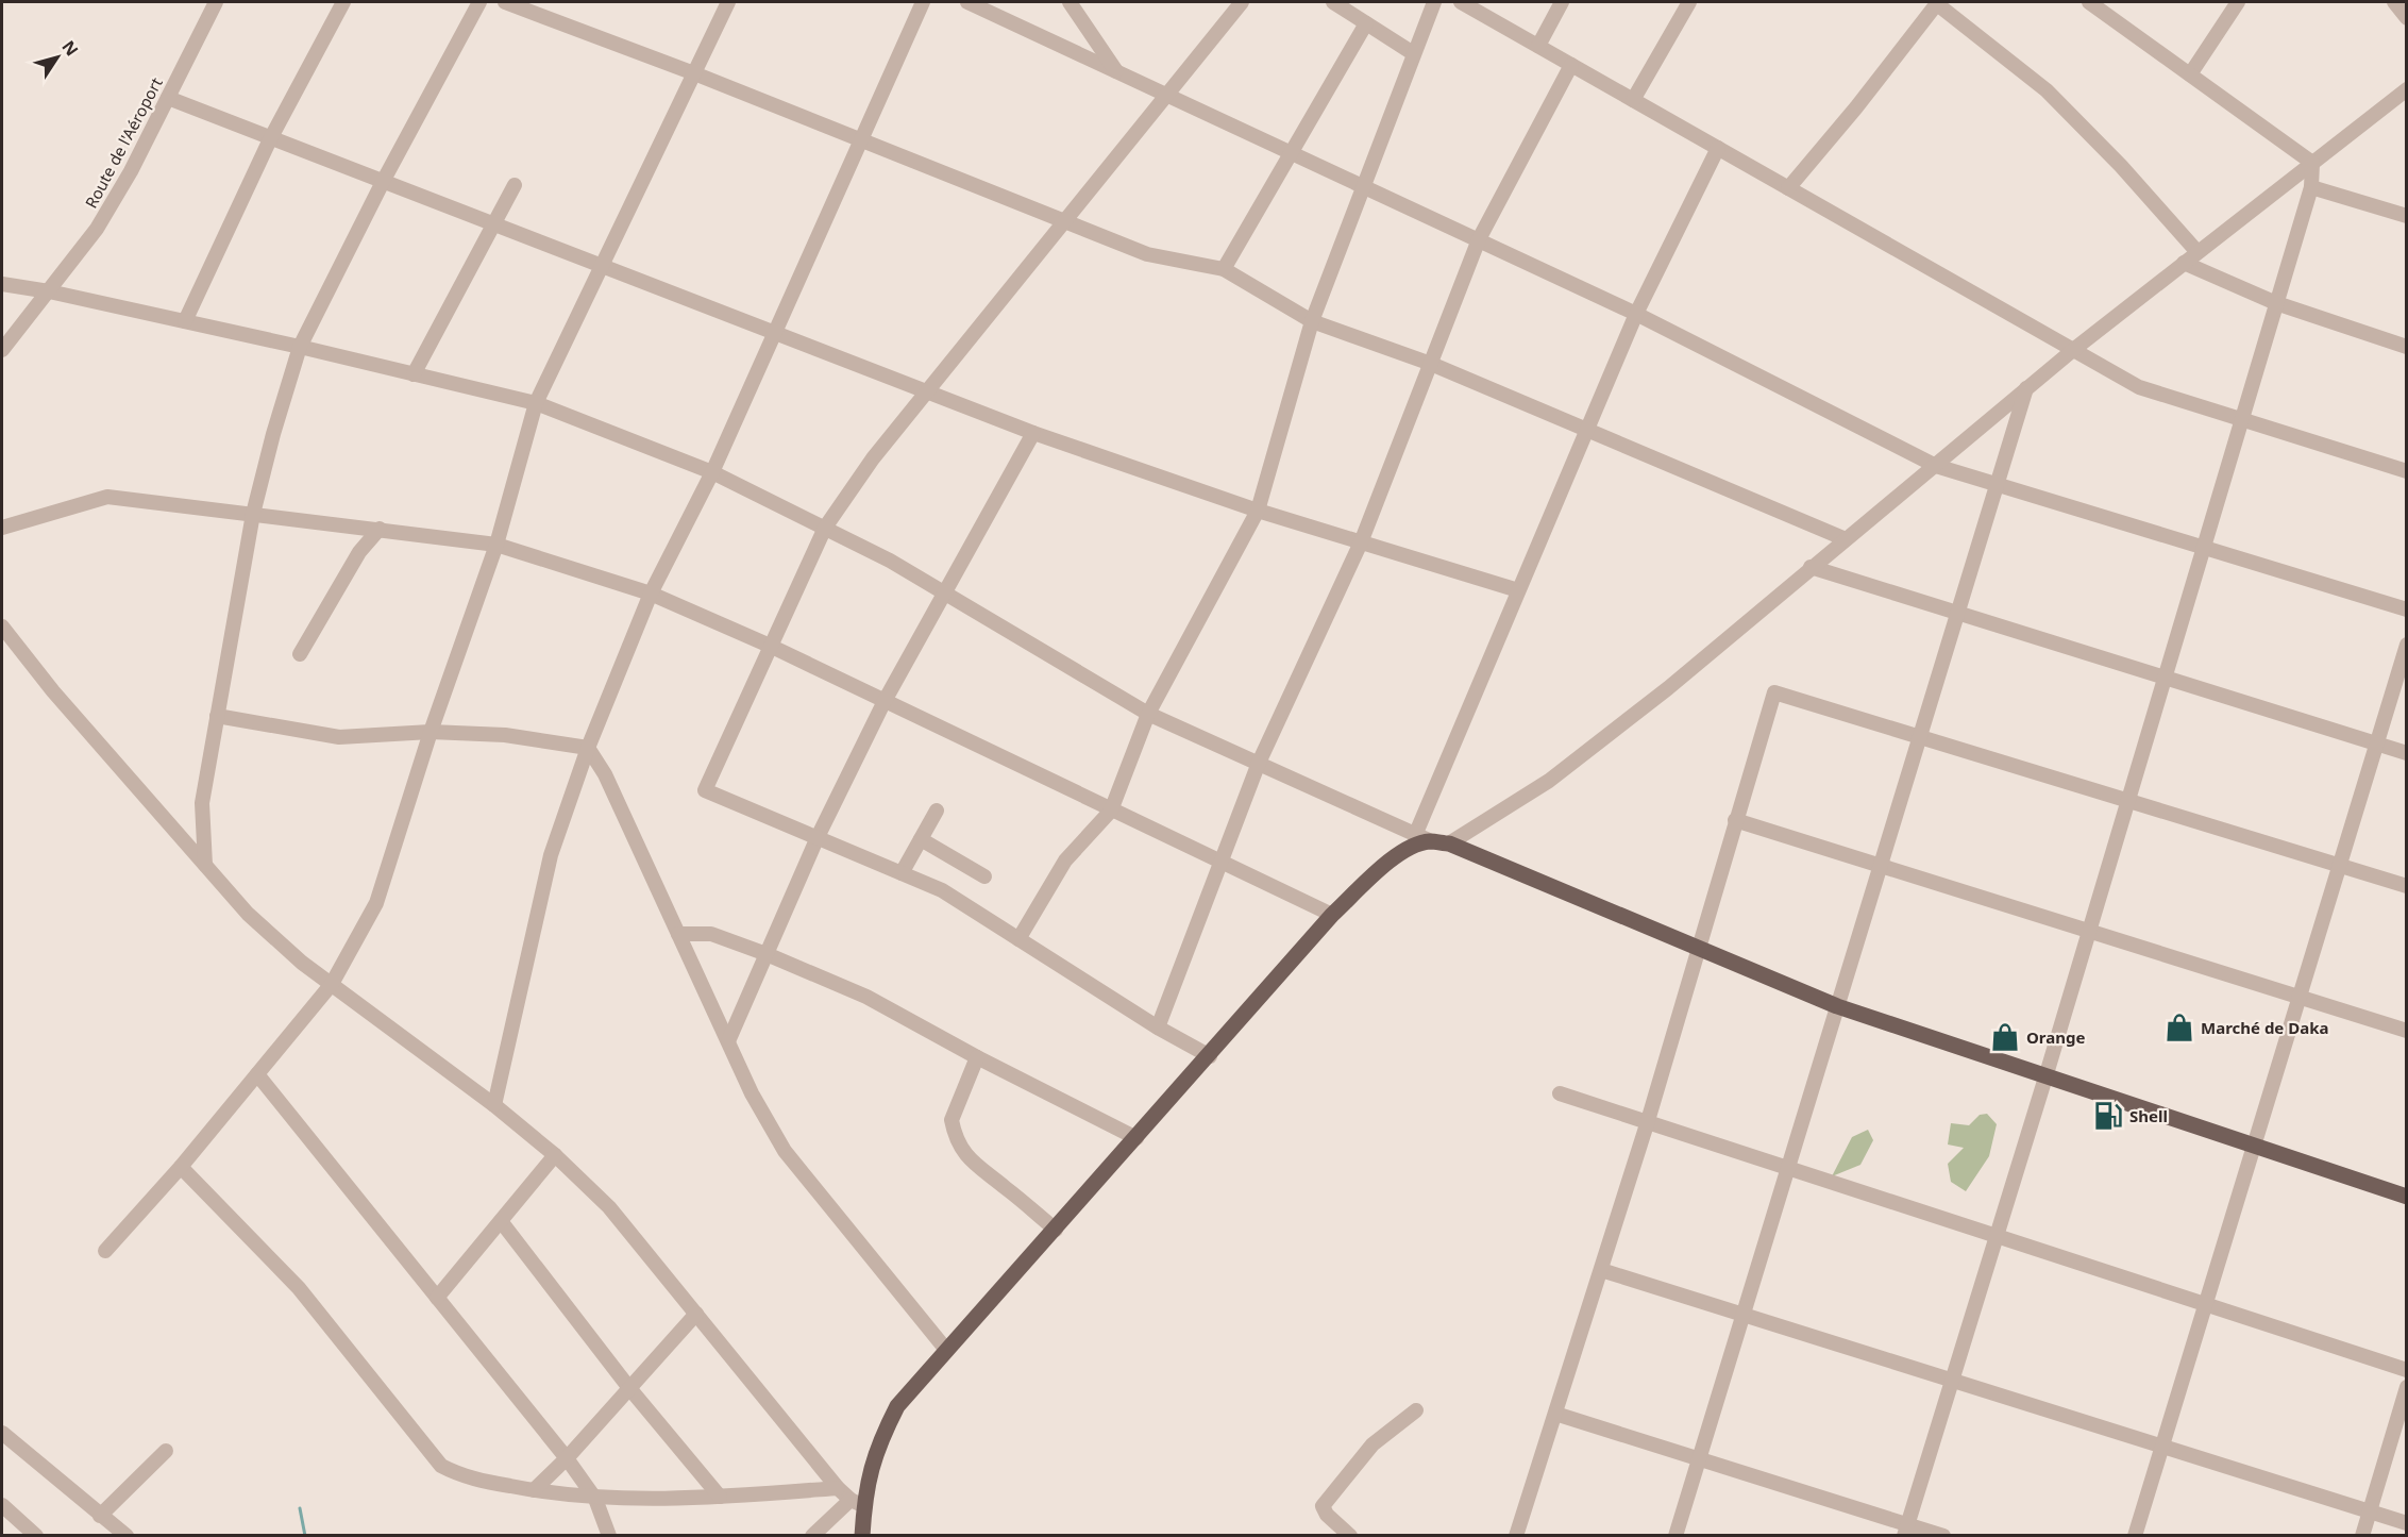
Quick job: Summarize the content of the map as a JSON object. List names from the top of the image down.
{
  "streets": {
    "street": ["Route de l'Aéroport"]
  },
  "places": {
    "shop": ["Marché de Daka", "Orange"],
    "fuel station": ["Shell"]
  },
  "north": "top right"
}
